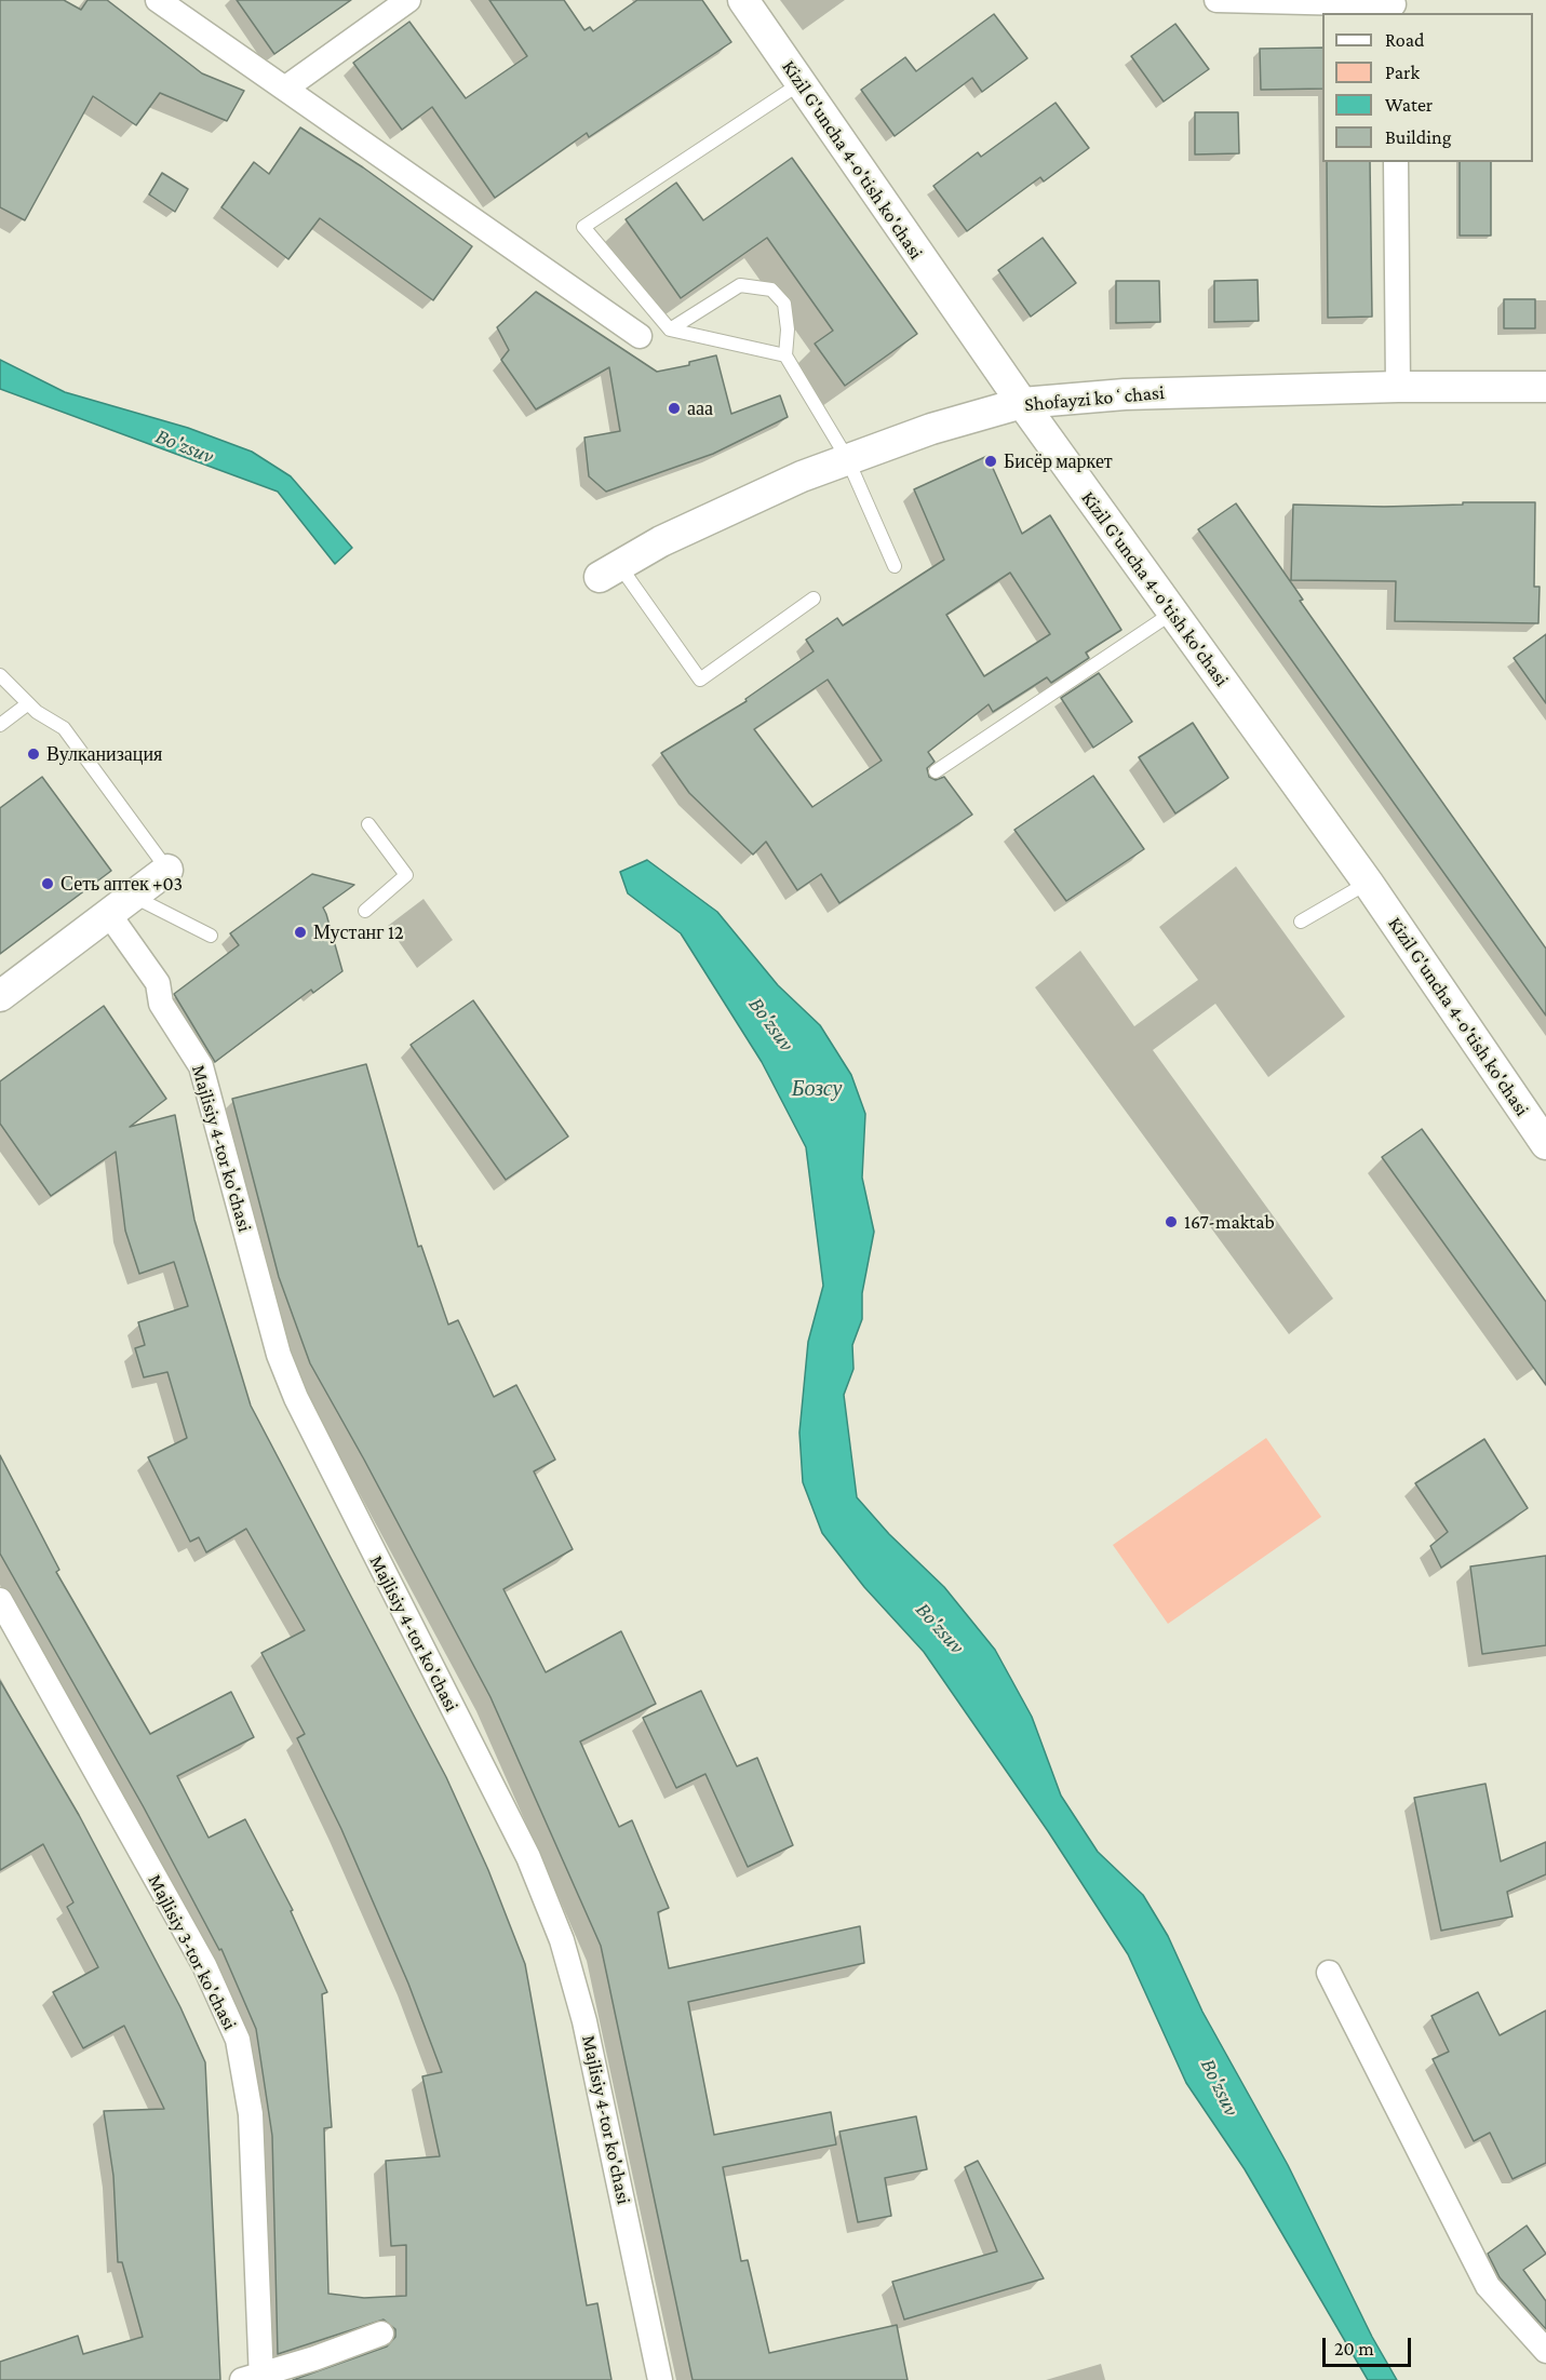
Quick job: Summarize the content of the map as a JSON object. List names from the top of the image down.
{
  "streets": {
    "street": [
      "Kizil G'uncha 4-o'tish ko'chasi",
      "Shofayzi koʻchasi",
      "Majlisiy 4-tor ko'chasi",
      "Majlisiy 3-tor ko'chasi"
    ]
  },
  "crossings": [
    ["Kizil G'uncha 4-o'tish ko'chasi", "Shofayzi koʻchasi"]
  ],
  "water": ["Bo'zsuv", "Бозсу"],
  "places": [
    "ааа",
    "Бисёр маркет",
    "Вулканизация",
    "Сеть аптек +03",
    "Мустанг 12",
    "167-maktab"
  ],
  "legend": [
    "Road",
    "Park",
    "Water",
    "Building"
  ],
  "scale_bar": "20 m"
}
